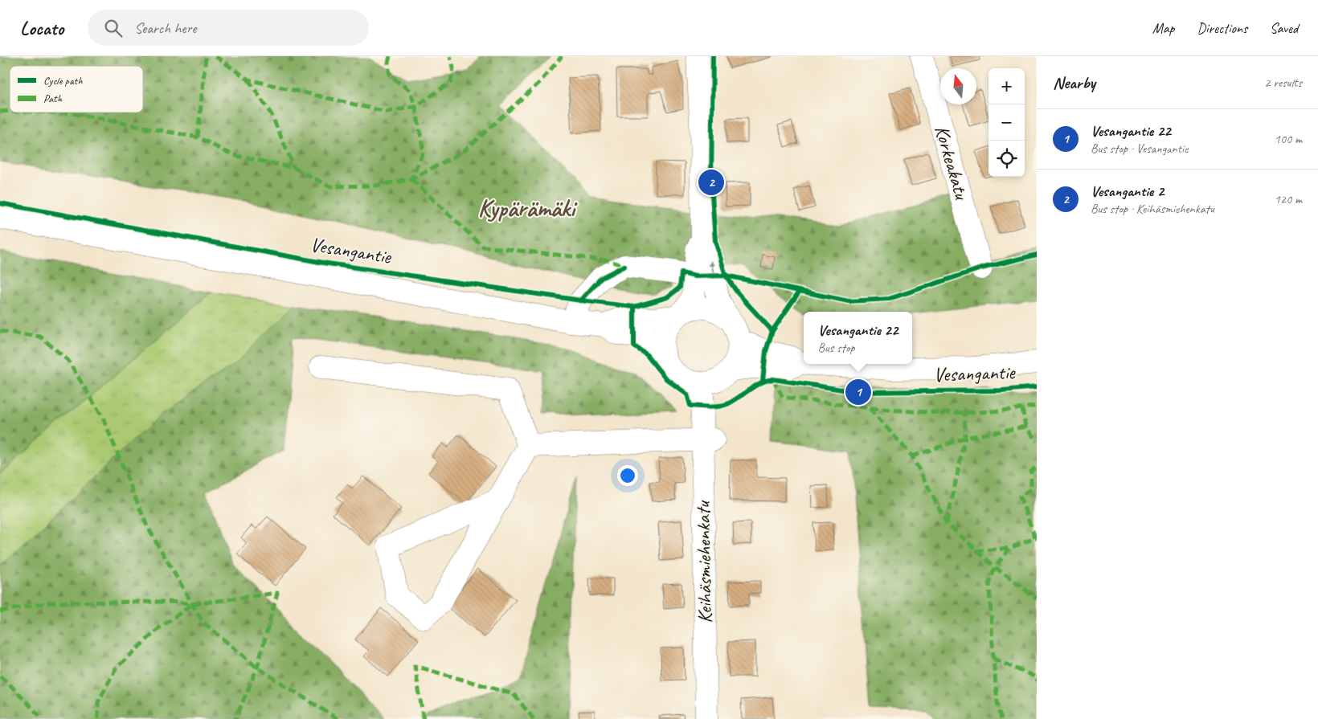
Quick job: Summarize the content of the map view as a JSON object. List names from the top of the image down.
{
  "streets": {
    "street": ["Korkeakatu", "Vesangantie", "Keihäsmiehenkatu"]
  },
  "crossings": [
    ["Vesangantie", "Keihäsmiehenkatu"]
  ],
  "districts": ["Kypärämäki"],
  "legend": ["Cycle path", "Path"],
  "north": "top",
  "page": {
    "header": "Locato",
    "search": "Search here",
    "nav": ["Map", "Directions", "Saved"],
    "heading": ["Nearby", "2 results"],
    "map_buttons": ["+", "−"],
    "list": [
      {
        "mark": "1",
        "name": "Vesangantie 22",
        "note": "Bus stop · Vesangantie",
        "value": "100 m"
      },
      {
        "mark": "2",
        "name": "Vesangantie 2",
        "note": "Bus stop · Keihäsmiehenkatu",
        "value": "120 m"
      }
    ],
    "pins": ["2", "1"],
    "popup": ["Vesangantie 22", "Bus stop"]
  }
}
